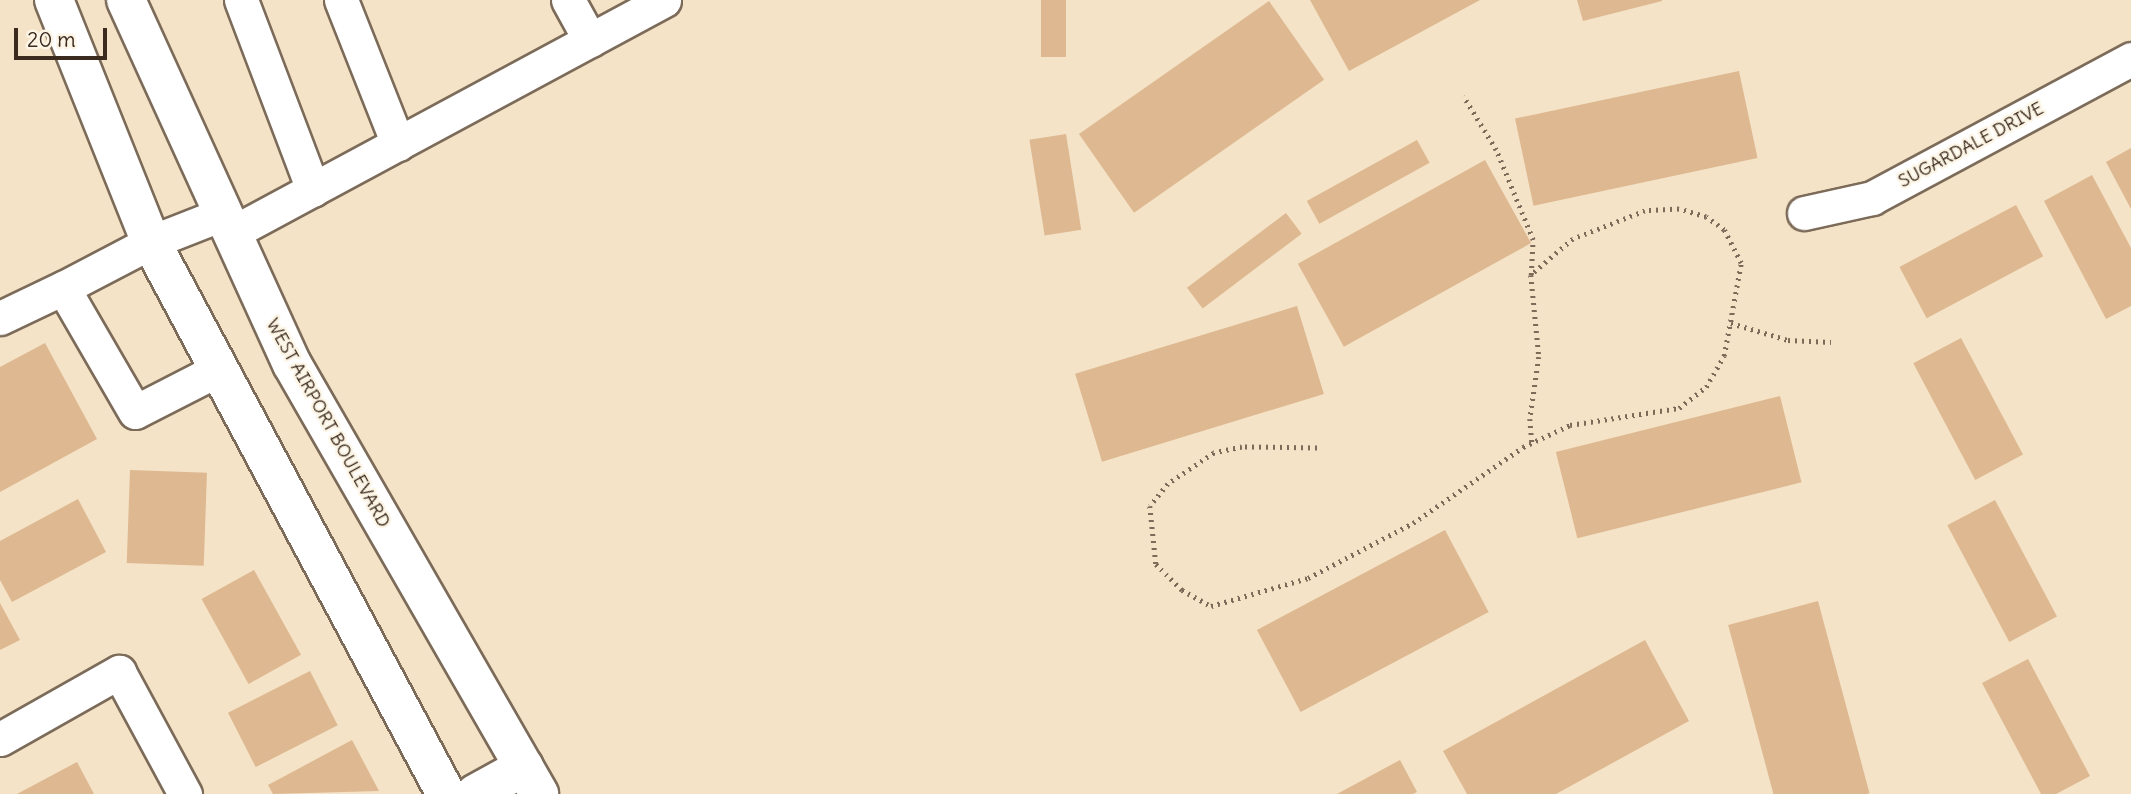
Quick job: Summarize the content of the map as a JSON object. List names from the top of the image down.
{
  "streets": {
    "main road": ["WEST AIRPORT BOULEVARD"],
    "street": ["SUGARDALE DRIVE"]
  },
  "scale_bar": "20 m"
}
